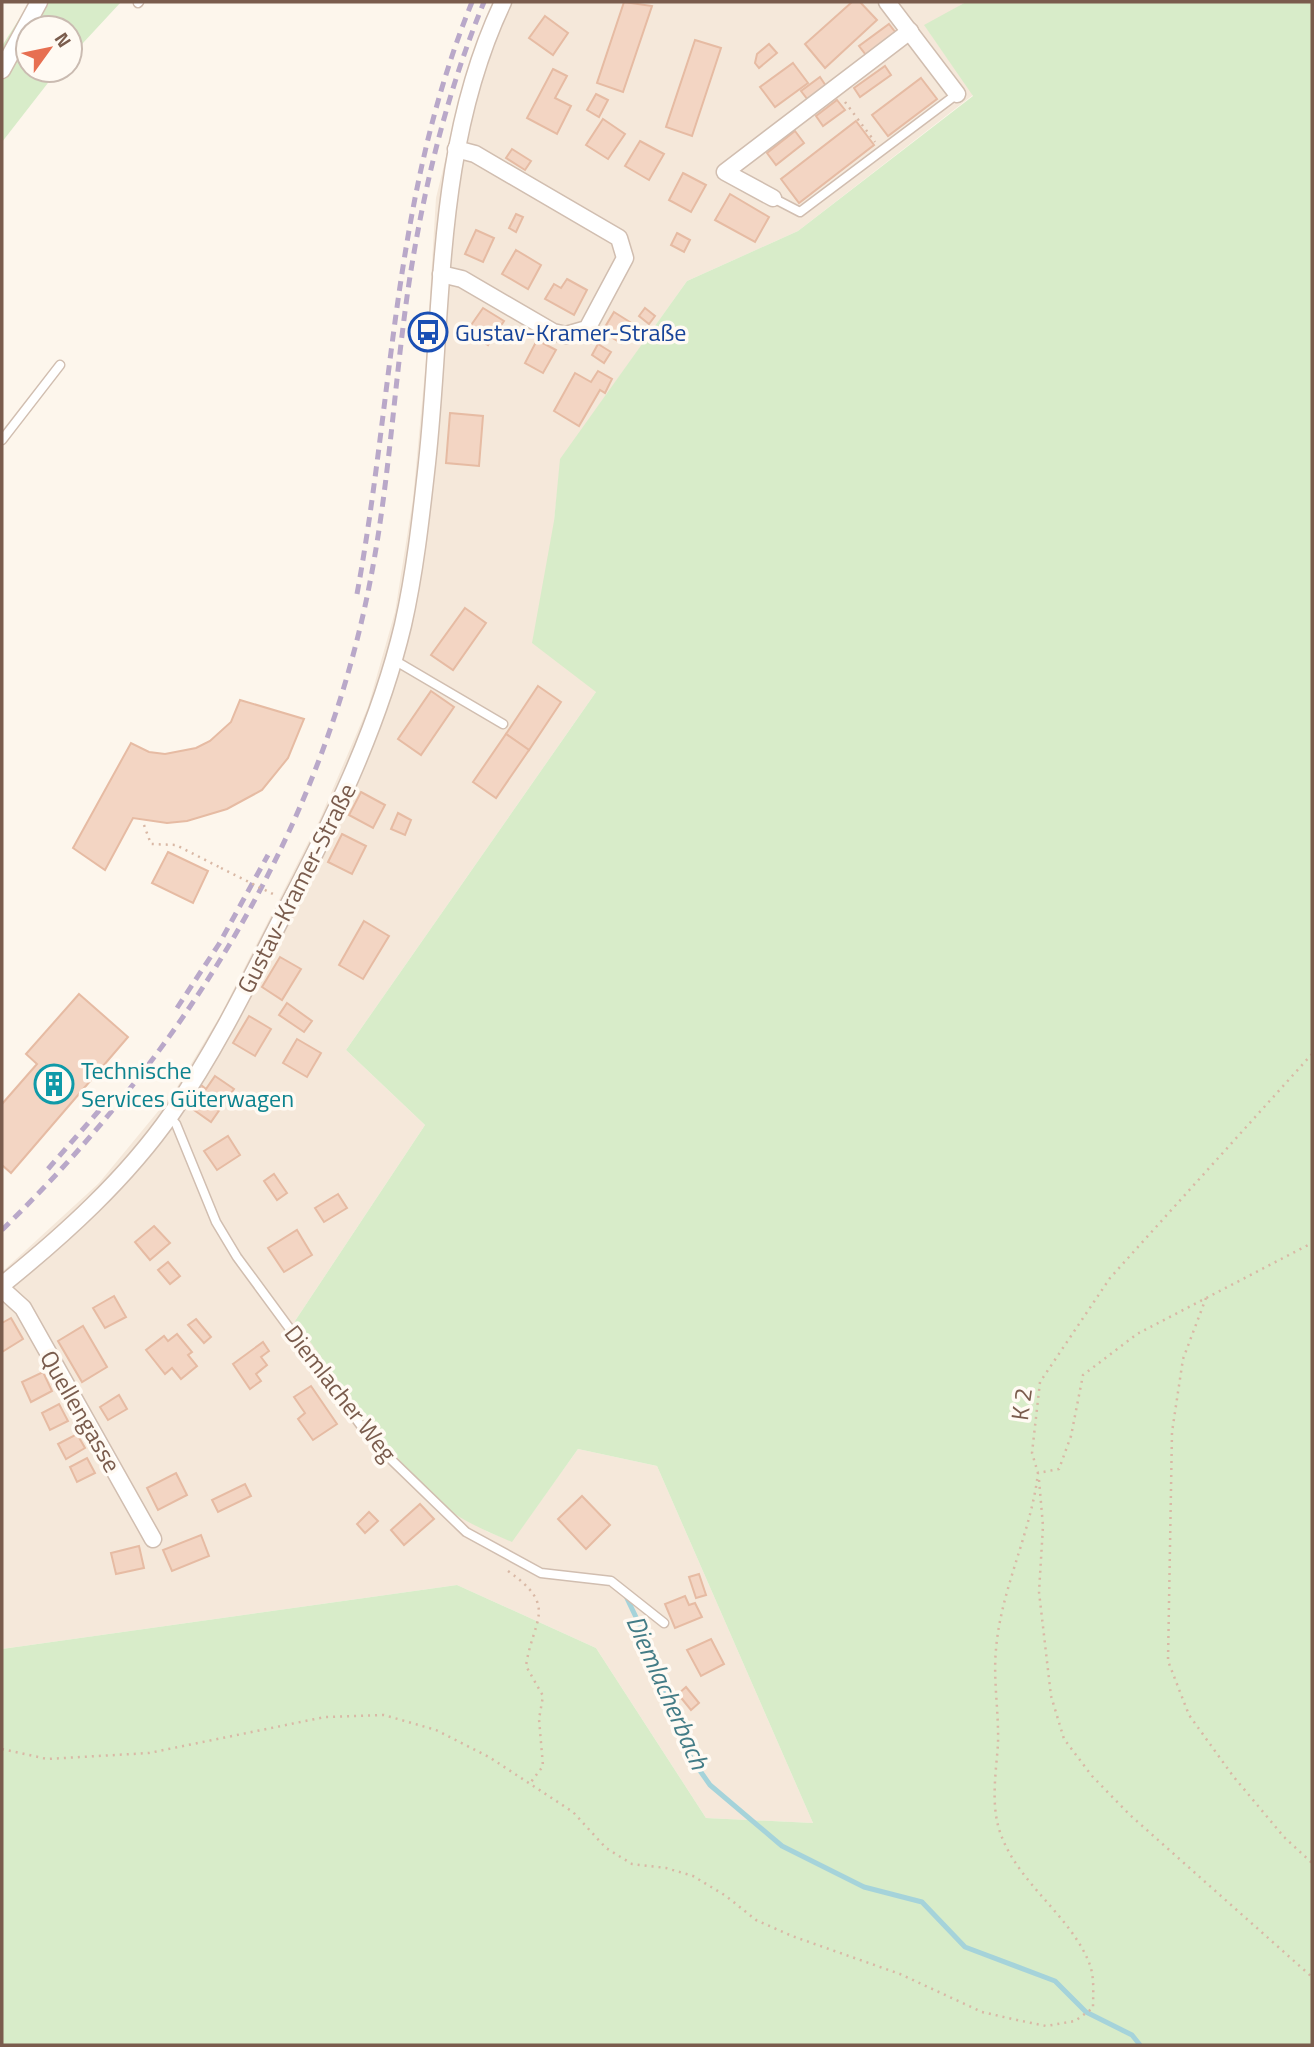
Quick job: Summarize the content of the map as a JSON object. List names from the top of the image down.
{
  "streets": {
    "street": ["Gustav-Kramer-Straße", "Quellengasse"],
    "lane": ["Diemlacher Weg"],
    "path": ["K 2"]
  },
  "crossings": [
    ["Gustav-Kramer-Straße", "Diemlacher Weg"],
    ["Gustav-Kramer-Straße", "Quellengasse"]
  ],
  "water": ["Diemlacherbach"],
  "places": {
    "bus stop": ["Gustav-Kramer-Straße"],
    "building": ["Technische Services Güterwagen"]
  },
  "north": "top right"
}
